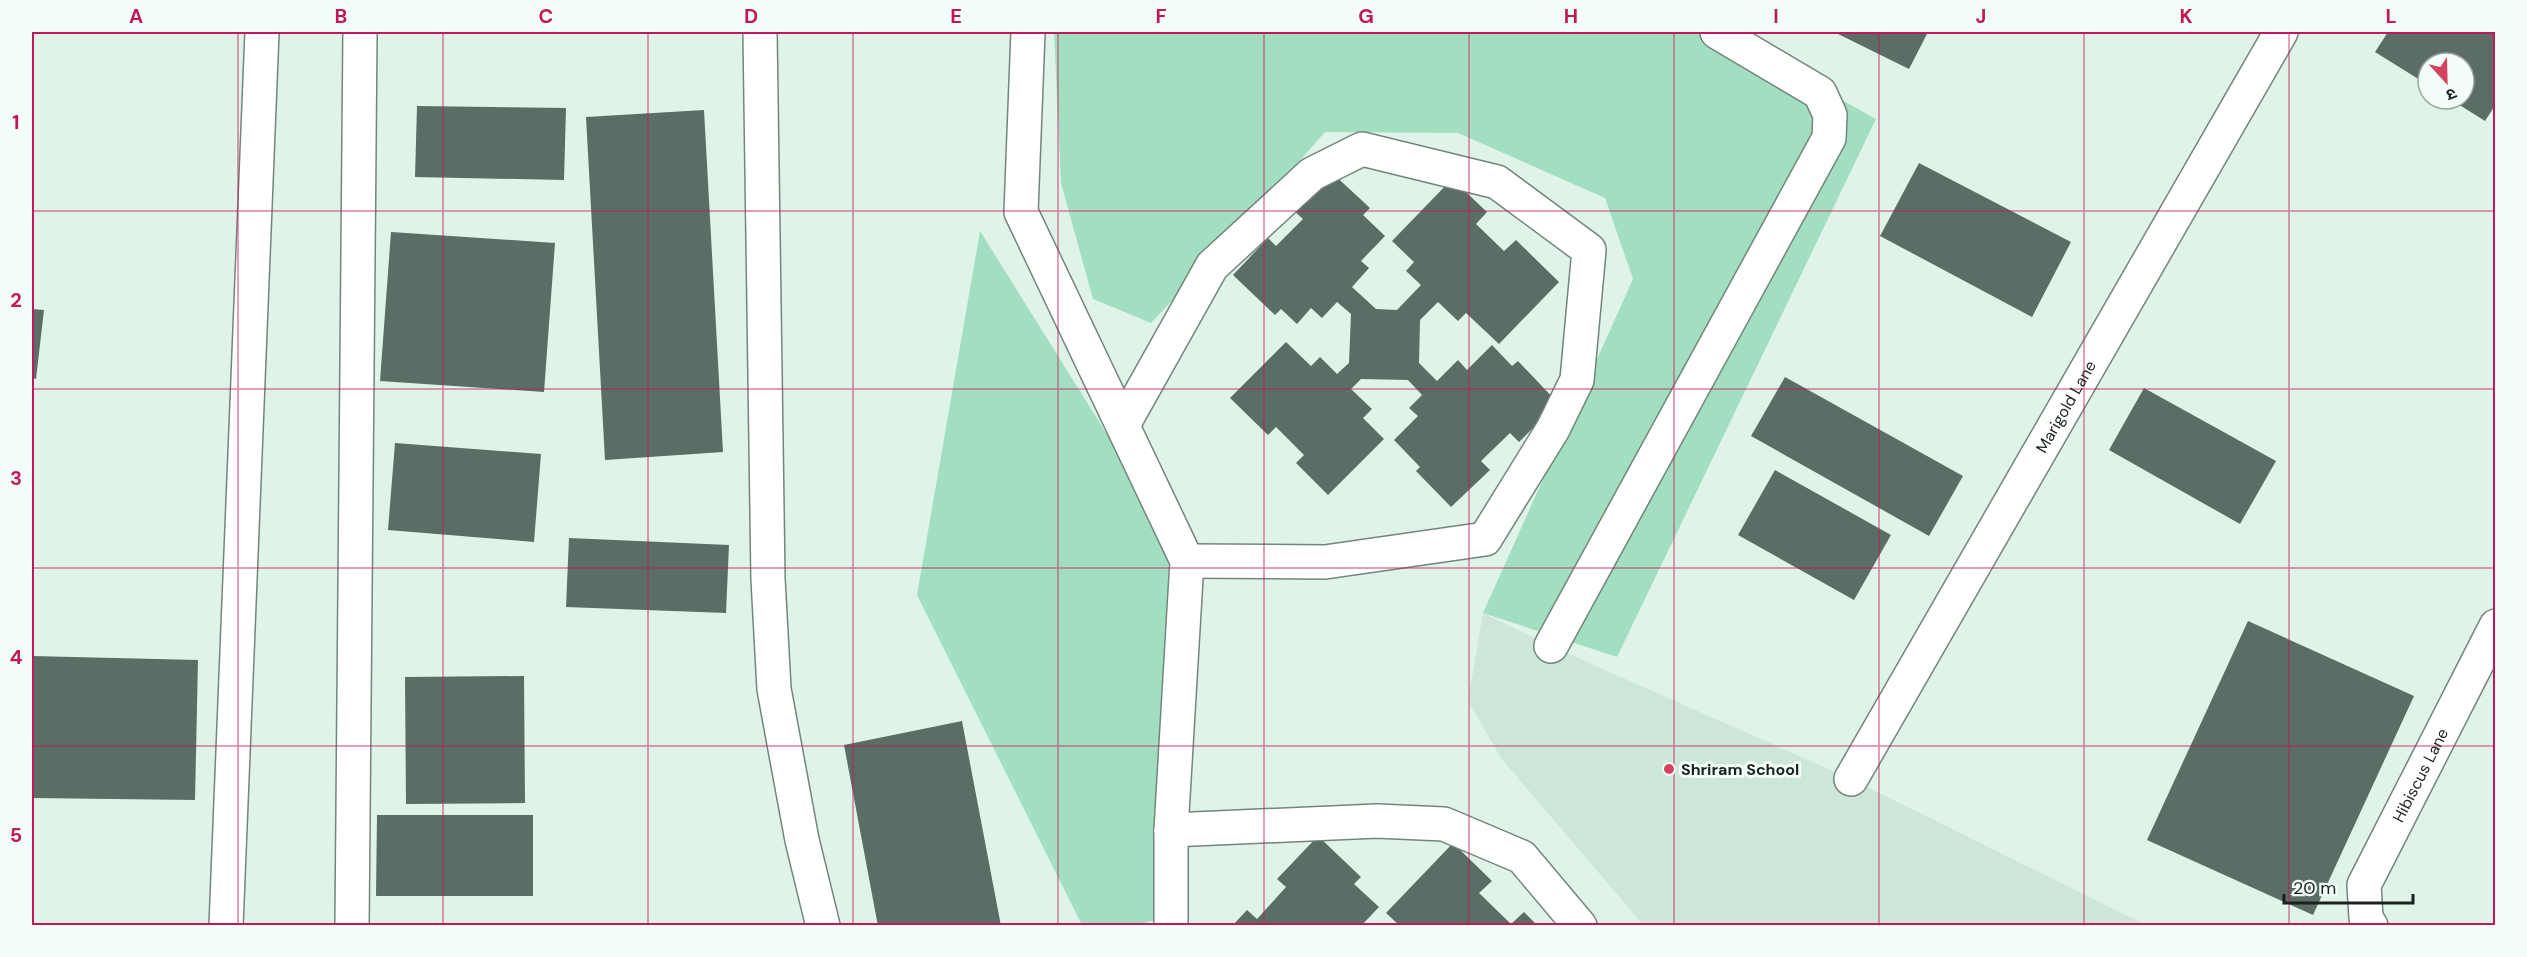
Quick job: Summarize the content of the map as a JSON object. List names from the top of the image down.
{
  "streets": {
    "street": ["Marigold Lane", "Hibiscus Lane"]
  },
  "places": ["Shriram School"],
  "scale_bar": "20 m",
  "north": "bottom",
  "grid": {
    "columns": [
      "A",
      "B",
      "C",
      "D",
      "E",
      "F",
      "G",
      "H",
      "I",
      "J",
      "K",
      "L"
    ],
    "rows": [
      "1",
      "2",
      "3",
      "4",
      "5"
    ]
  }
}
